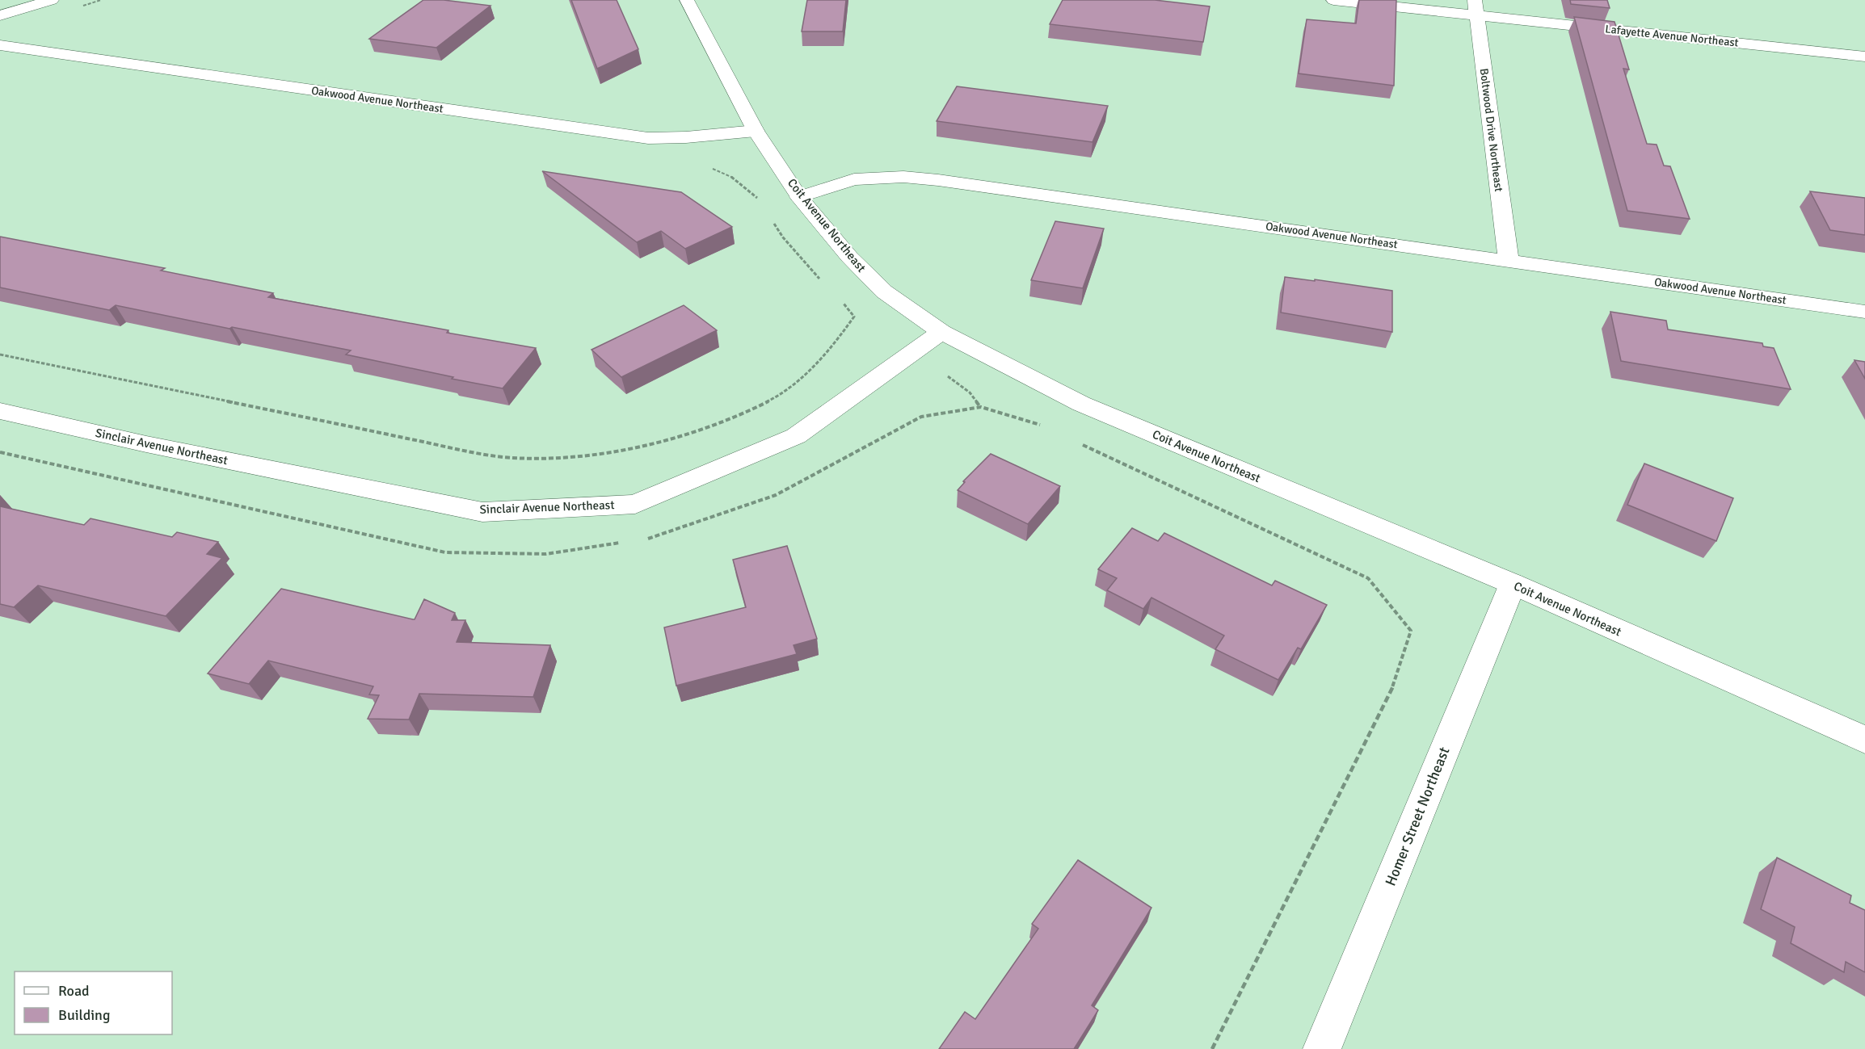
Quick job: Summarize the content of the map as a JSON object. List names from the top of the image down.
{
  "streets": {
    "street": [
      "Lafayette Avenue Northeast",
      "Oakwood Avenue Northeast",
      "Boltwood Drive Northeast",
      "Coit Avenue Northeast",
      "Sinclair Avenue Northeast",
      "Homer Street Northeast"
    ]
  },
  "crossings": [
    ["Lafayette Avenue Northeast", "Boltwood Drive Northeast"],
    ["Oakwood Avenue Northeast", "Boltwood Drive Northeast"],
    ["Oakwood Avenue Northeast", "Coit Avenue Northeast"],
    ["Coit Avenue Northeast", "Sinclair Avenue Northeast"],
    ["Coit Avenue Northeast", "Homer Street Northeast"]
  ],
  "legend": ["Road", "Building"]
}
